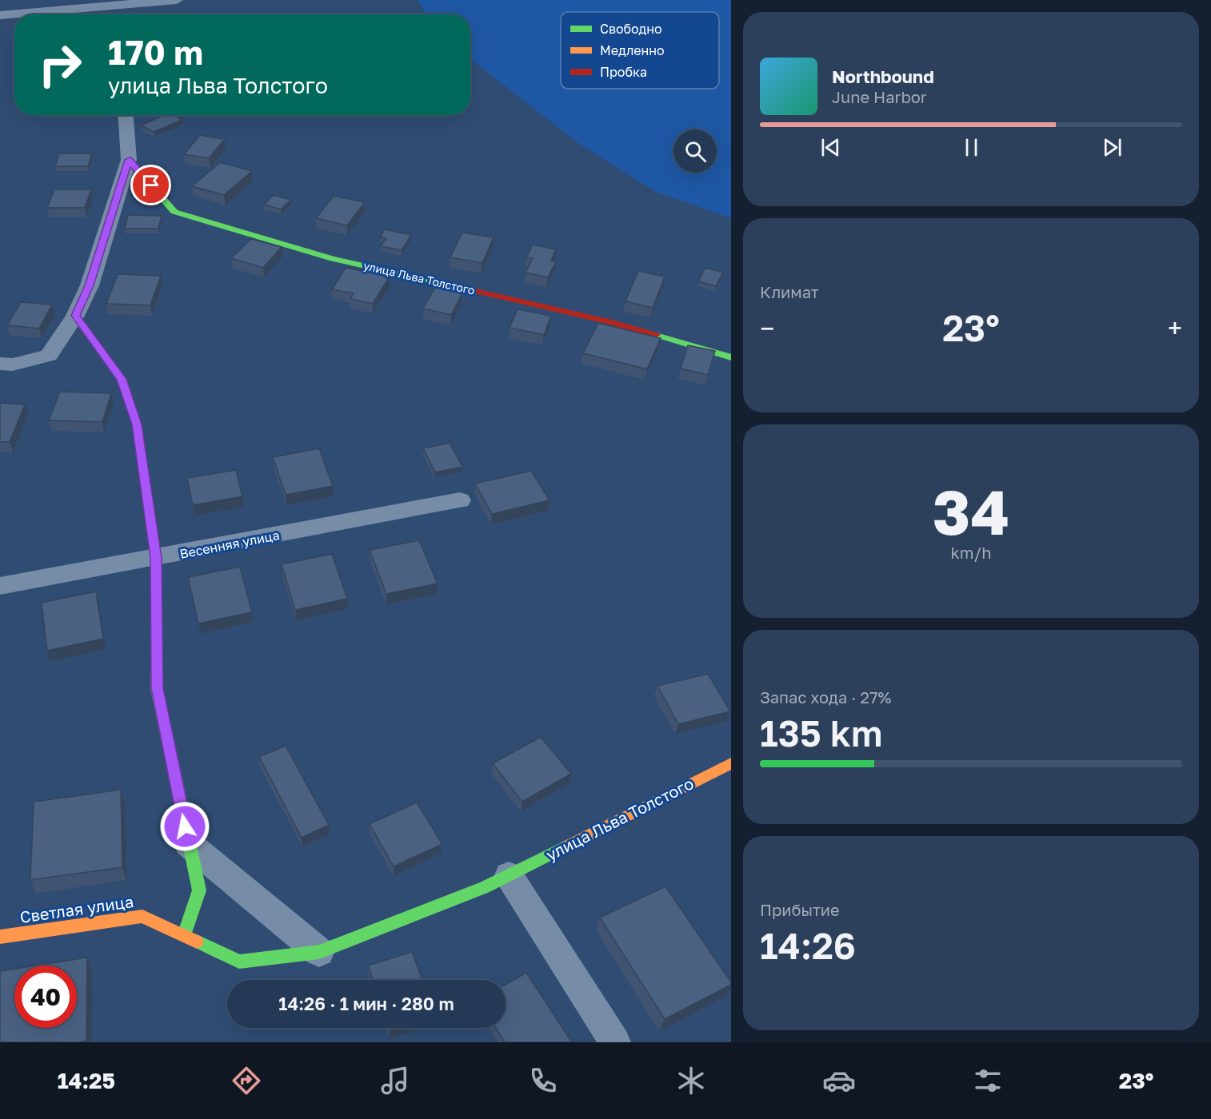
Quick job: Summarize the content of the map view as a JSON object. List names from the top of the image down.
{
  "streets": {
    "street": ["улица Льва Толстого", "Весенняя улица", "Светлая улица"]
  },
  "crossings": [
    ["улица Льва Толстого", "Светлая улица"]
  ],
  "legend": ["Свободно", "Медленно", "Пробка"],
  "page": {
    "turn": ["170 m", "улица Льва Толстого"],
    "song": ["Northbound", "June Harbor"],
    "tile": [
      "Климат",
      ["34", "km/h"],
      ["Запас хода · 27%", "135 km"],
      ["Прибытие", "14:26"]
    ],
    "heat": ["−", "23°", "+"],
    "limit": "40",
    "trip": "14:26 · 1 мин · 280 m",
    "tabs": ["14:25", "23°"]
  }
}
